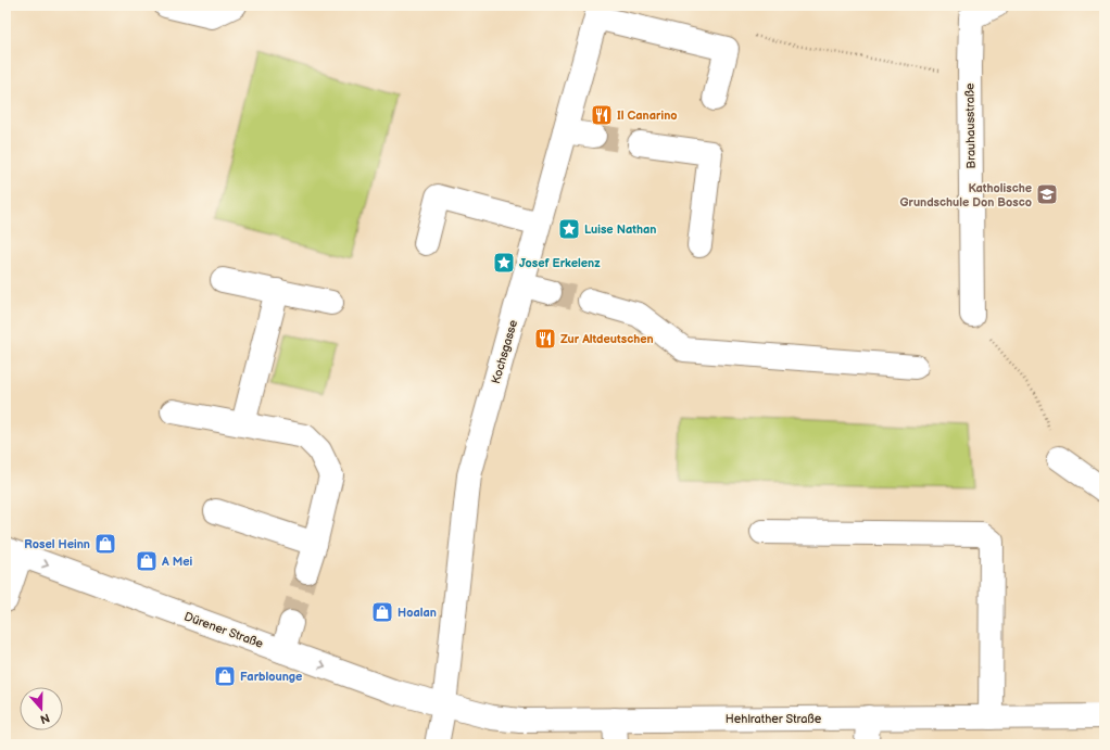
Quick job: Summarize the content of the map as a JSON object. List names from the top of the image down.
{
  "streets": {
    "street": [
      "Brauhausstraße",
      "Kochsgasse",
      "Dürener Straße",
      "Hehlrather Straße"
    ]
  },
  "crossings": [
    ["Kochsgasse", "Dürener Straße"],
    ["Kochsgasse", "Hehlrather Straße"],
    ["Dürener Straße", "Hehlrather Straße"]
  ],
  "places": {
    "restaurant": ["Il Canarino", "Zur Altdeutschen"],
    "school or university": ["Katholische Grundschule Don Bosco"],
    "place": ["Luise Nathan", "Josef Erkelenz"],
    "shop": [
      "Rosel Heinn",
      "A Mei",
      "Hoalan",
      "Farblounge"
    ]
  },
  "north": "bottom"
}
